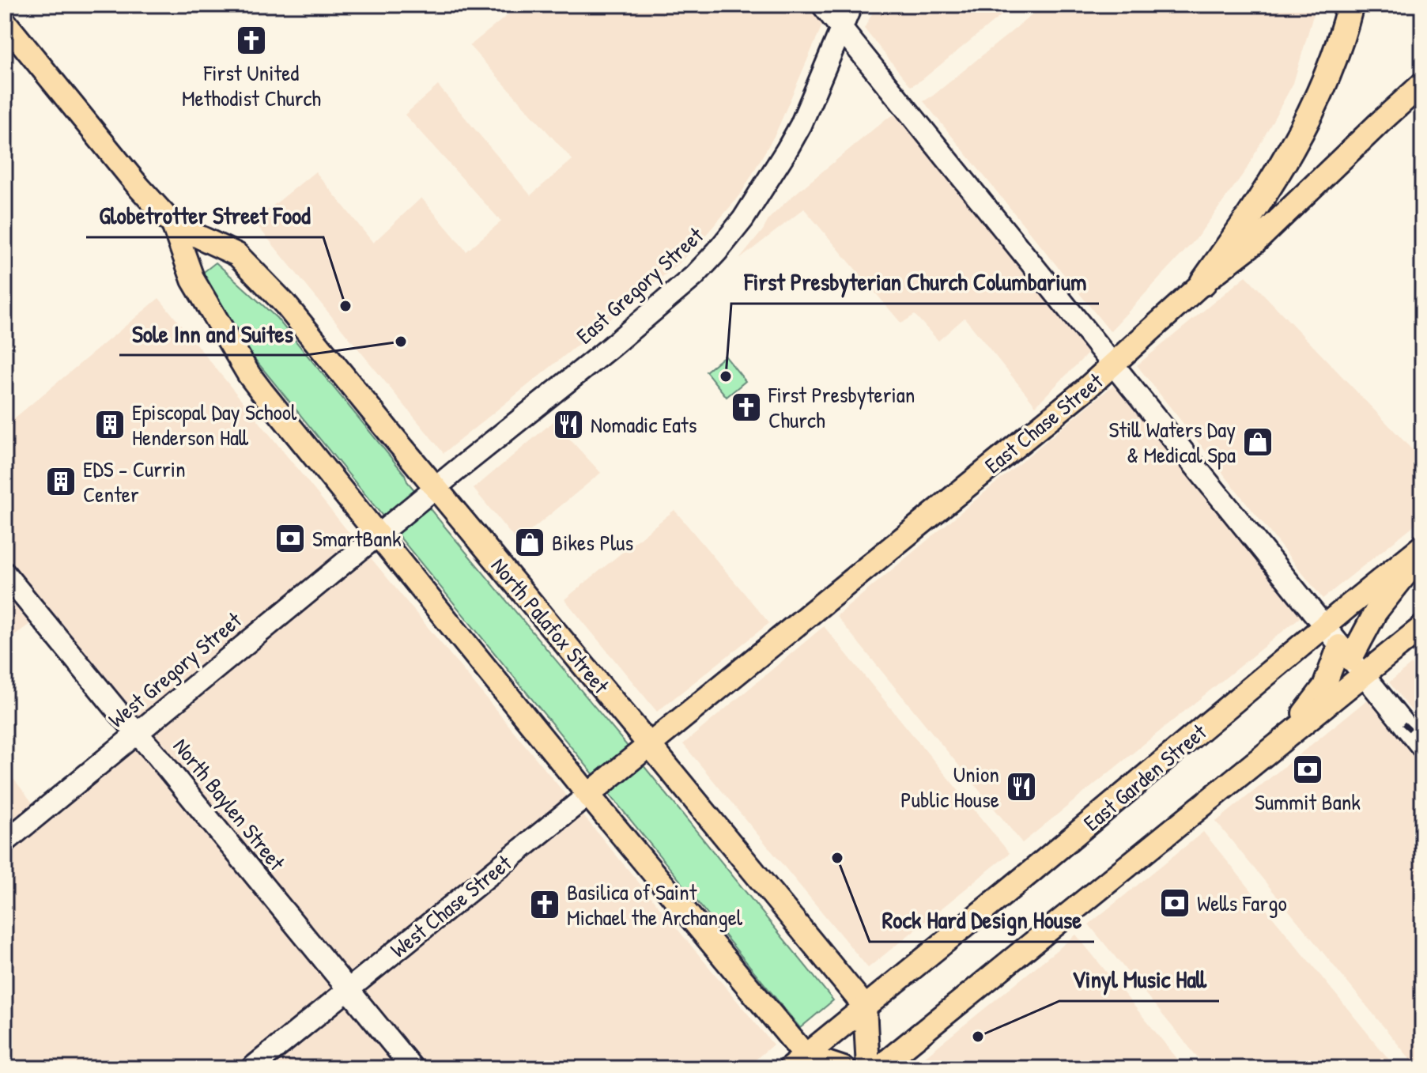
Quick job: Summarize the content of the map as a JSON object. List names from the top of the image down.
{
  "streets": {
    "main road": [
      "East Chase Street",
      "North Palafox Street",
      "East Garden Street",
      "West Chase Street"
    ],
    "street": ["East Gregory Street", "West Gregory Street", "North Baylen Street"]
  },
  "crossings": [
    ["East Gregory Street", "North Palafox Street"],
    ["East Gregory Street", "West Gregory Street"],
    ["East Chase Street", "North Palafox Street"],
    ["East Chase Street", "West Chase Street"],
    ["North Palafox Street", "West Gregory Street"],
    ["North Palafox Street", "East Garden Street"],
    ["North Palafox Street", "West Chase Street"],
    ["West Gregory Street", "North Baylen Street"],
    ["North Baylen Street", "West Chase Street"]
  ],
  "places": {
    "church": ["First United Methodist Church", "First Presbyterian Church", "Basilica of Saint Michael the Archangel"],
    "other": [
      "Globetrotter Street Food",
      "Sole Inn and Suites",
      "First Presbyterian Church Columbarium",
      "Rock Hard Design House",
      "Vinyl Music Hall"
    ],
    "building": ["Episcopal Day School Henderson Hall", "EDS - Currin Center"],
    "restaurant": ["Nomadic Eats", "Union Public House"],
    "shop": ["Still Waters Day & Medical Spa", "Bikes Plus"],
    "bank": ["SmartBank", "Summit Bank", "Wells Fargo"]
  }
}
